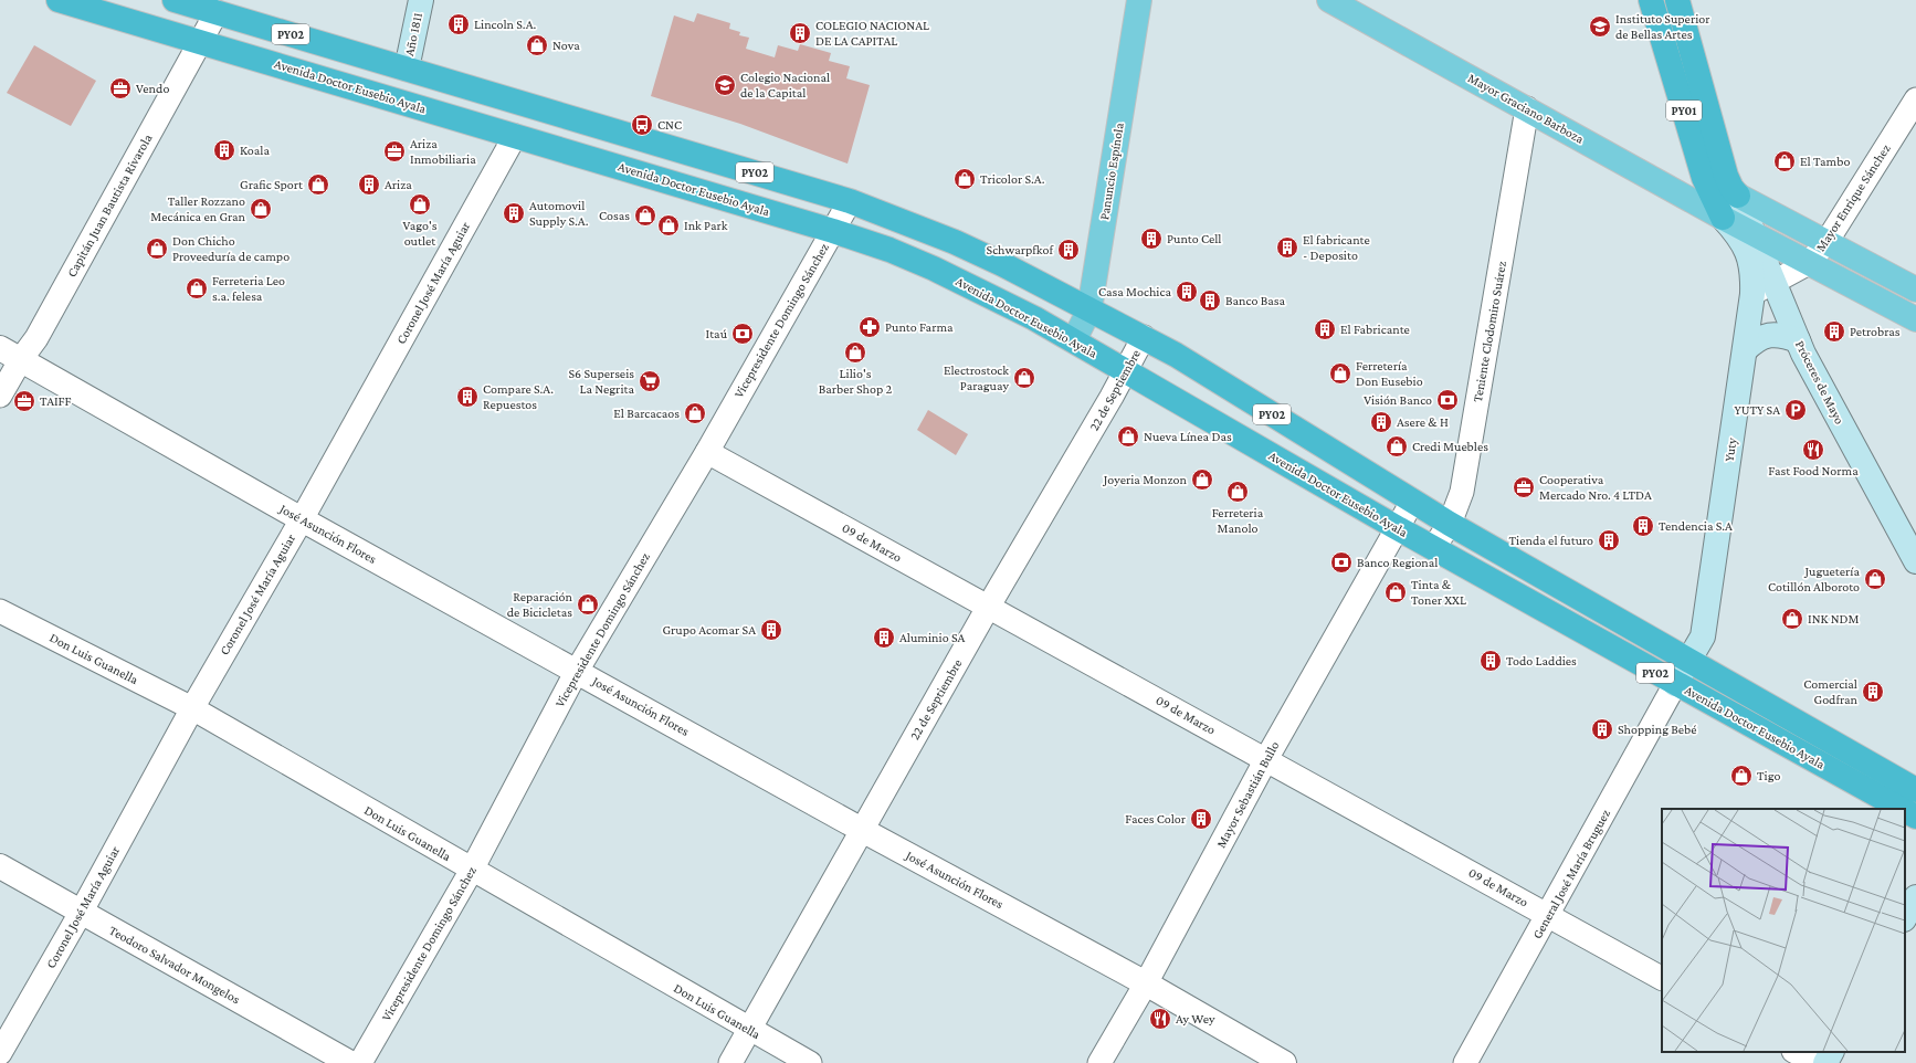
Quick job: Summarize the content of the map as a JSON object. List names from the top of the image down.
{
  "streets": {
    "highway": ["PY02", "Avenida Doctor Eusebio Ayala", "PY01"],
    "main road": [
      "Año 1811",
      "Mayor Graciano Barboza",
      "Panuncio Espínola",
      "Próceres de Mayo",
      "Yuty"
    ],
    "street": [
      "Mayor Enrique Sánchez",
      "Capitán Juan Bautista Rivarola",
      "Coronel José María Aguiar",
      "Vicepresidente Domingo Sánchez",
      "Teniente Clodomiro Suárez",
      "22 de Septiembre",
      "José Asunción Flores",
      "09 de Marzo",
      "Don Luis Guanella",
      "Mayor Sebastián Bullo",
      "General José María Bruguez",
      "Teodoro Salvador Mongelos"
    ]
  },
  "crossings": [
    ["Año 1811", "Avenida Doctor Eusebio Ayala"],
    ["Avenida Doctor Eusebio Ayala", "Panuncio Espínola"],
    ["Avenida Doctor Eusebio Ayala", "Capitán Juan Bautista Rivarola"],
    ["Avenida Doctor Eusebio Ayala", "Coronel José María Aguiar"],
    ["Avenida Doctor Eusebio Ayala", "Vicepresidente Domingo Sánchez"],
    ["Avenida Doctor Eusebio Ayala", "Teniente Clodomiro Suárez"],
    ["Avenida Doctor Eusebio Ayala", "22 de Septiembre"],
    ["Avenida Doctor Eusebio Ayala", "Yuty"],
    ["Avenida Doctor Eusebio Ayala", "Mayor Sebastián Bullo"],
    ["Avenida Doctor Eusebio Ayala", "General José María Bruguez"],
    ["Mayor Graciano Barboza", "PY01"],
    ["Mayor Graciano Barboza", "Mayor Enrique Sánchez"],
    ["Mayor Graciano Barboza", "Teniente Clodomiro Suárez"],
    ["Mayor Graciano Barboza", "Próceres de Mayo"],
    ["Mayor Graciano Barboza", "Yuty"],
    ["PY01", "Próceres de Mayo"],
    ["PY01", "Yuty"],
    ["Mayor Enrique Sánchez", "Próceres de Mayo"],
    ["Mayor Enrique Sánchez", "Yuty"],
    ["Capitán Juan Bautista Rivarola", "José Asunción Flores"],
    ["Coronel José María Aguiar", "José Asunción Flores"],
    ["Coronel José María Aguiar", "Don Luis Guanella"],
    ["Coronel José María Aguiar", "Teodoro Salvador Mongelos"],
    ["Vicepresidente Domingo Sánchez", "José Asunción Flores"],
    ["Vicepresidente Domingo Sánchez", "09 de Marzo"],
    ["Vicepresidente Domingo Sánchez", "Don Luis Guanella"],
    ["22 de Septiembre", "José Asunción Flores"],
    ["22 de Septiembre", "09 de Marzo"],
    ["22 de Septiembre", "Don Luis Guanella"],
    ["Yuty", "General José María Bruguez"],
    ["José Asunción Flores", "Mayor Sebastián Bullo"],
    ["09 de Marzo", "Mayor Sebastián Bullo"],
    ["09 de Marzo", "General José María Bruguez"]
  ],
  "places": {
    "building": [
      "Lincoln S.A.",
      "COLEGIO NACIONAL DE LA CAPITAL",
      "Koala",
      "Ariza",
      "Automovil Supply S.A.",
      "Punto Cell",
      "El fabricante - Deposito",
      "Schwarpfkof",
      "Casa Mochica",
      "Banco Basa",
      "El Fabricante",
      "Petrobras",
      "Compare S.A. Repuestos",
      "Asere & H",
      "Tendencia S.A",
      "Tienda el futuro",
      "Grupo Acomar SA",
      "Aluminio SA",
      "Todo Laddies",
      "Comercial Godfran",
      "Shopping Bebé",
      "Faces Color"
    ],
    "school or university": ["Instituto Superior de Bellas Artes", "Colegio Nacional de la Capital"],
    "shop": [
      "Nova",
      "El Tambo",
      "Tricolor S.A.",
      "Grafic Sport",
      "Vago's outlet",
      "Taller Rozzano Mecánica en Gran",
      "Cosas",
      "Ink Park",
      "Don Chicho Proveeduría de campo",
      "Ferreteria Leo s.a. felesa",
      "Lilio's Barber Shop 2",
      "Ferretería Don Eusebio",
      "Electrostock Paraguay",
      "El Barcacaos",
      "Nueva Línea Das",
      "Credi Muebles",
      "Joyeria Monzon",
      "Ferreteria Manolo",
      "Juguetería Cotillón Alboroto",
      "Tinta & Toner XXL",
      "Reparación de Bicicletas",
      "INK NDM",
      "Tigo"
    ],
    "office": [
      "Vendo",
      "Ariza Inmobiliaria",
      "TAIFF",
      "Cooperativa Mercado Nro. 4 LTDA"
    ],
    "bus stop": ["CNC"],
    "pharmacy": ["Punto Farma"],
    "bank": ["Itaú", "Visión Banco", "Banco Regional"],
    "supermarket": ["S6 Superseis La Negrita"],
    "parking": ["YUTY SA"],
    "restaurant": ["Fast Food Norma", "Ay Wey"]
  }
}
